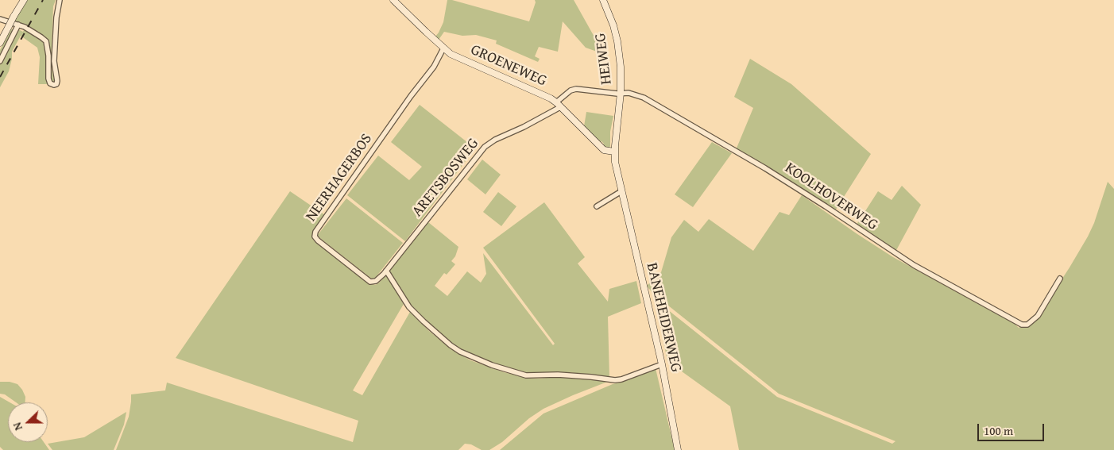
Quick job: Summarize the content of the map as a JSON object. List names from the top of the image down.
{
  "streets": {
    "street": [
      "HEIWEG",
      "GROENEWEG",
      "NEERHAGERBOS",
      "ARETSBOSWEG",
      "KOOLHOVERWEG",
      "BANEHEIDERWEG"
    ]
  },
  "crossings": [
    ["HEIWEG", "KOOLHOVERWEG"],
    ["HEIWEG", "BANEHEIDERWEG"],
    ["GROENEWEG", "NEERHAGERBOS"],
    ["GROENEWEG", "ARETSBOSWEG"],
    ["GROENEWEG", "KOOLHOVERWEG"],
    ["GROENEWEG", "BANEHEIDERWEG"],
    ["NEERHAGERBOS", "ARETSBOSWEG"],
    ["ARETSBOSWEG", "KOOLHOVERWEG"],
    ["KOOLHOVERWEG", "BANEHEIDERWEG"]
  ],
  "scale_bar": "100 m",
  "north": "left"
}
